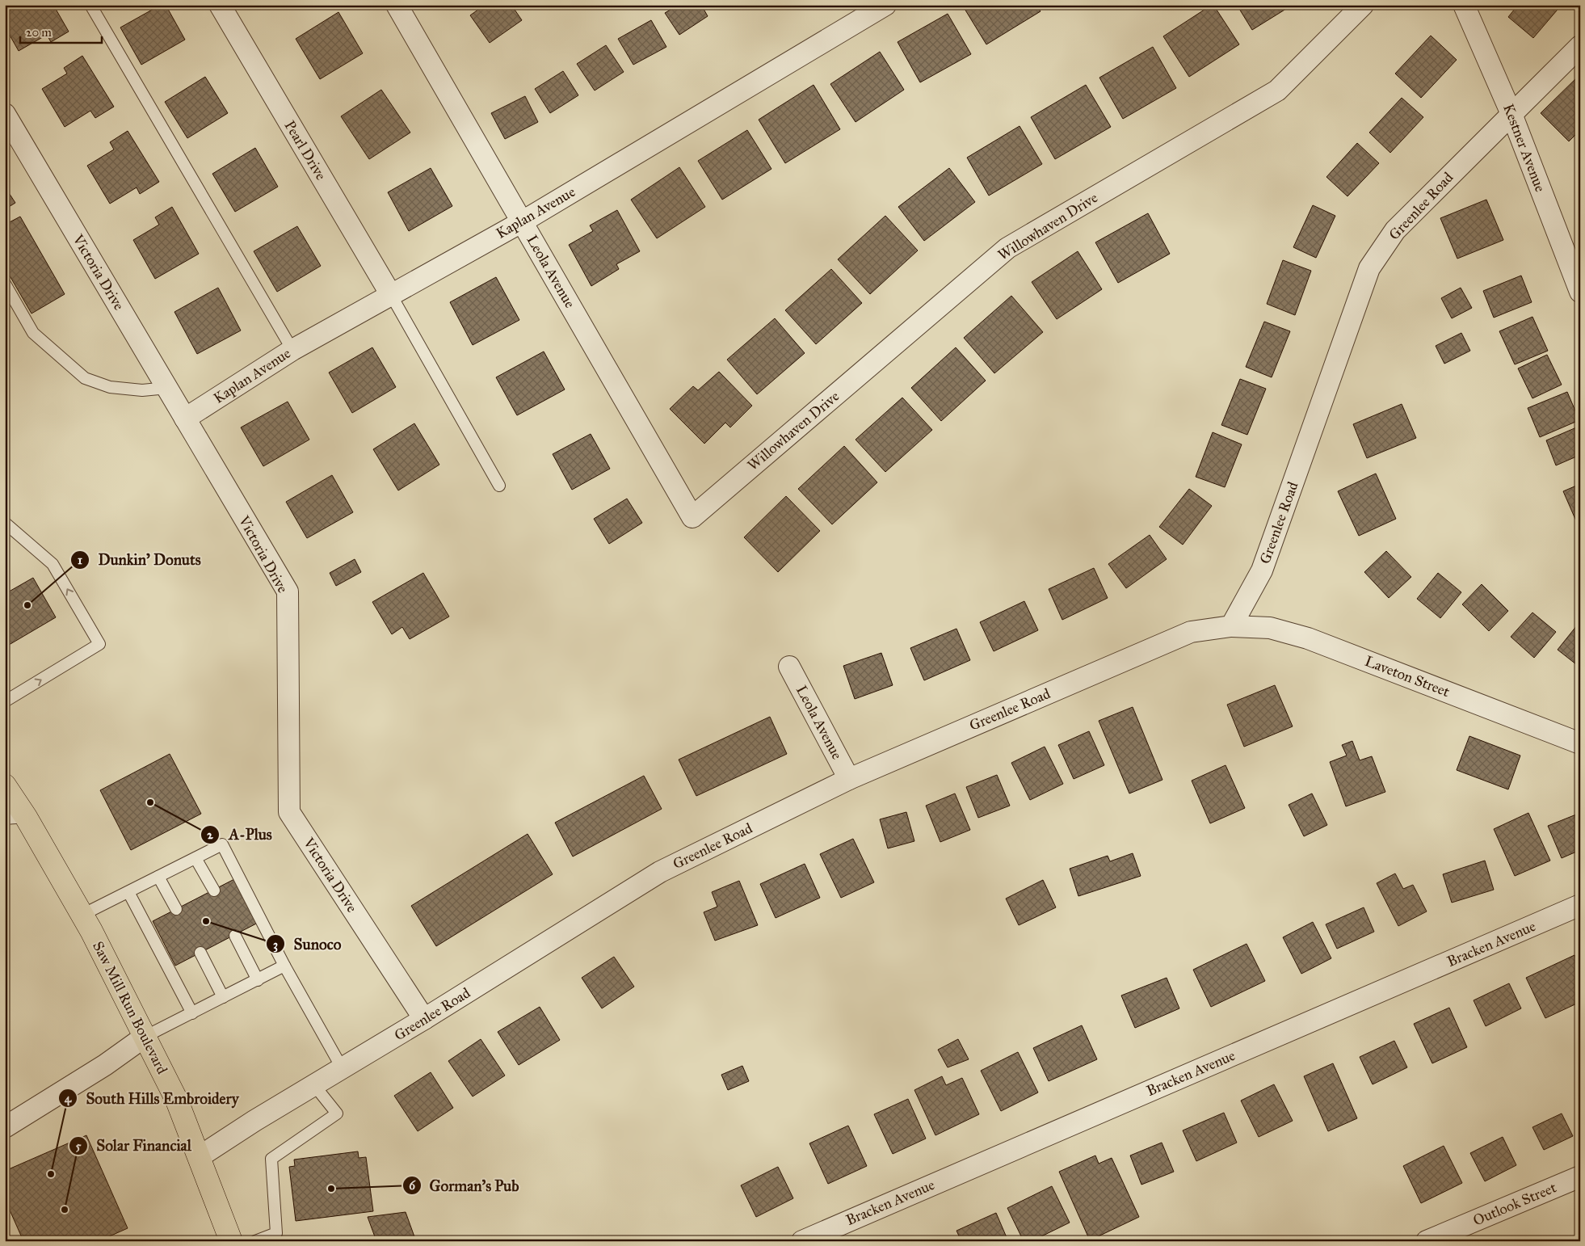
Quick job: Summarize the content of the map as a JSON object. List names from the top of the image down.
{
  "streets": {
    "highway": ["Saw Mill Run Boulevard"],
    "street": [
      "Kestner Avenue",
      "Pearl Drive",
      "Greenlee Road",
      "Kaplan Avenue",
      "Willowhaven Drive",
      "Leola Avenue",
      "Victoria Drive",
      "Laveton Street",
      "Bracken Avenue",
      "Outlook Street"
    ]
  },
  "crossings": [
    ["Kestner Avenue", "Greenlee Road"],
    ["Pearl Drive", "Kaplan Avenue"],
    ["Greenlee Road", "Leola Avenue"],
    ["Greenlee Road", "Victoria Drive"],
    ["Greenlee Road", "Laveton Street"],
    ["Greenlee Road", "Saw Mill Run Boulevard"],
    ["Kaplan Avenue", "Leola Avenue"],
    ["Kaplan Avenue", "Victoria Drive"],
    ["Willowhaven Drive", "Leola Avenue"]
  ],
  "places": [
    "Dunkin' Donuts",
    "A-Plus",
    "Sunoco",
    "South Hills Embroidery",
    "Gorman's Pub",
    "Solar Financial"
  ],
  "scale_bar": "20 m"
}
